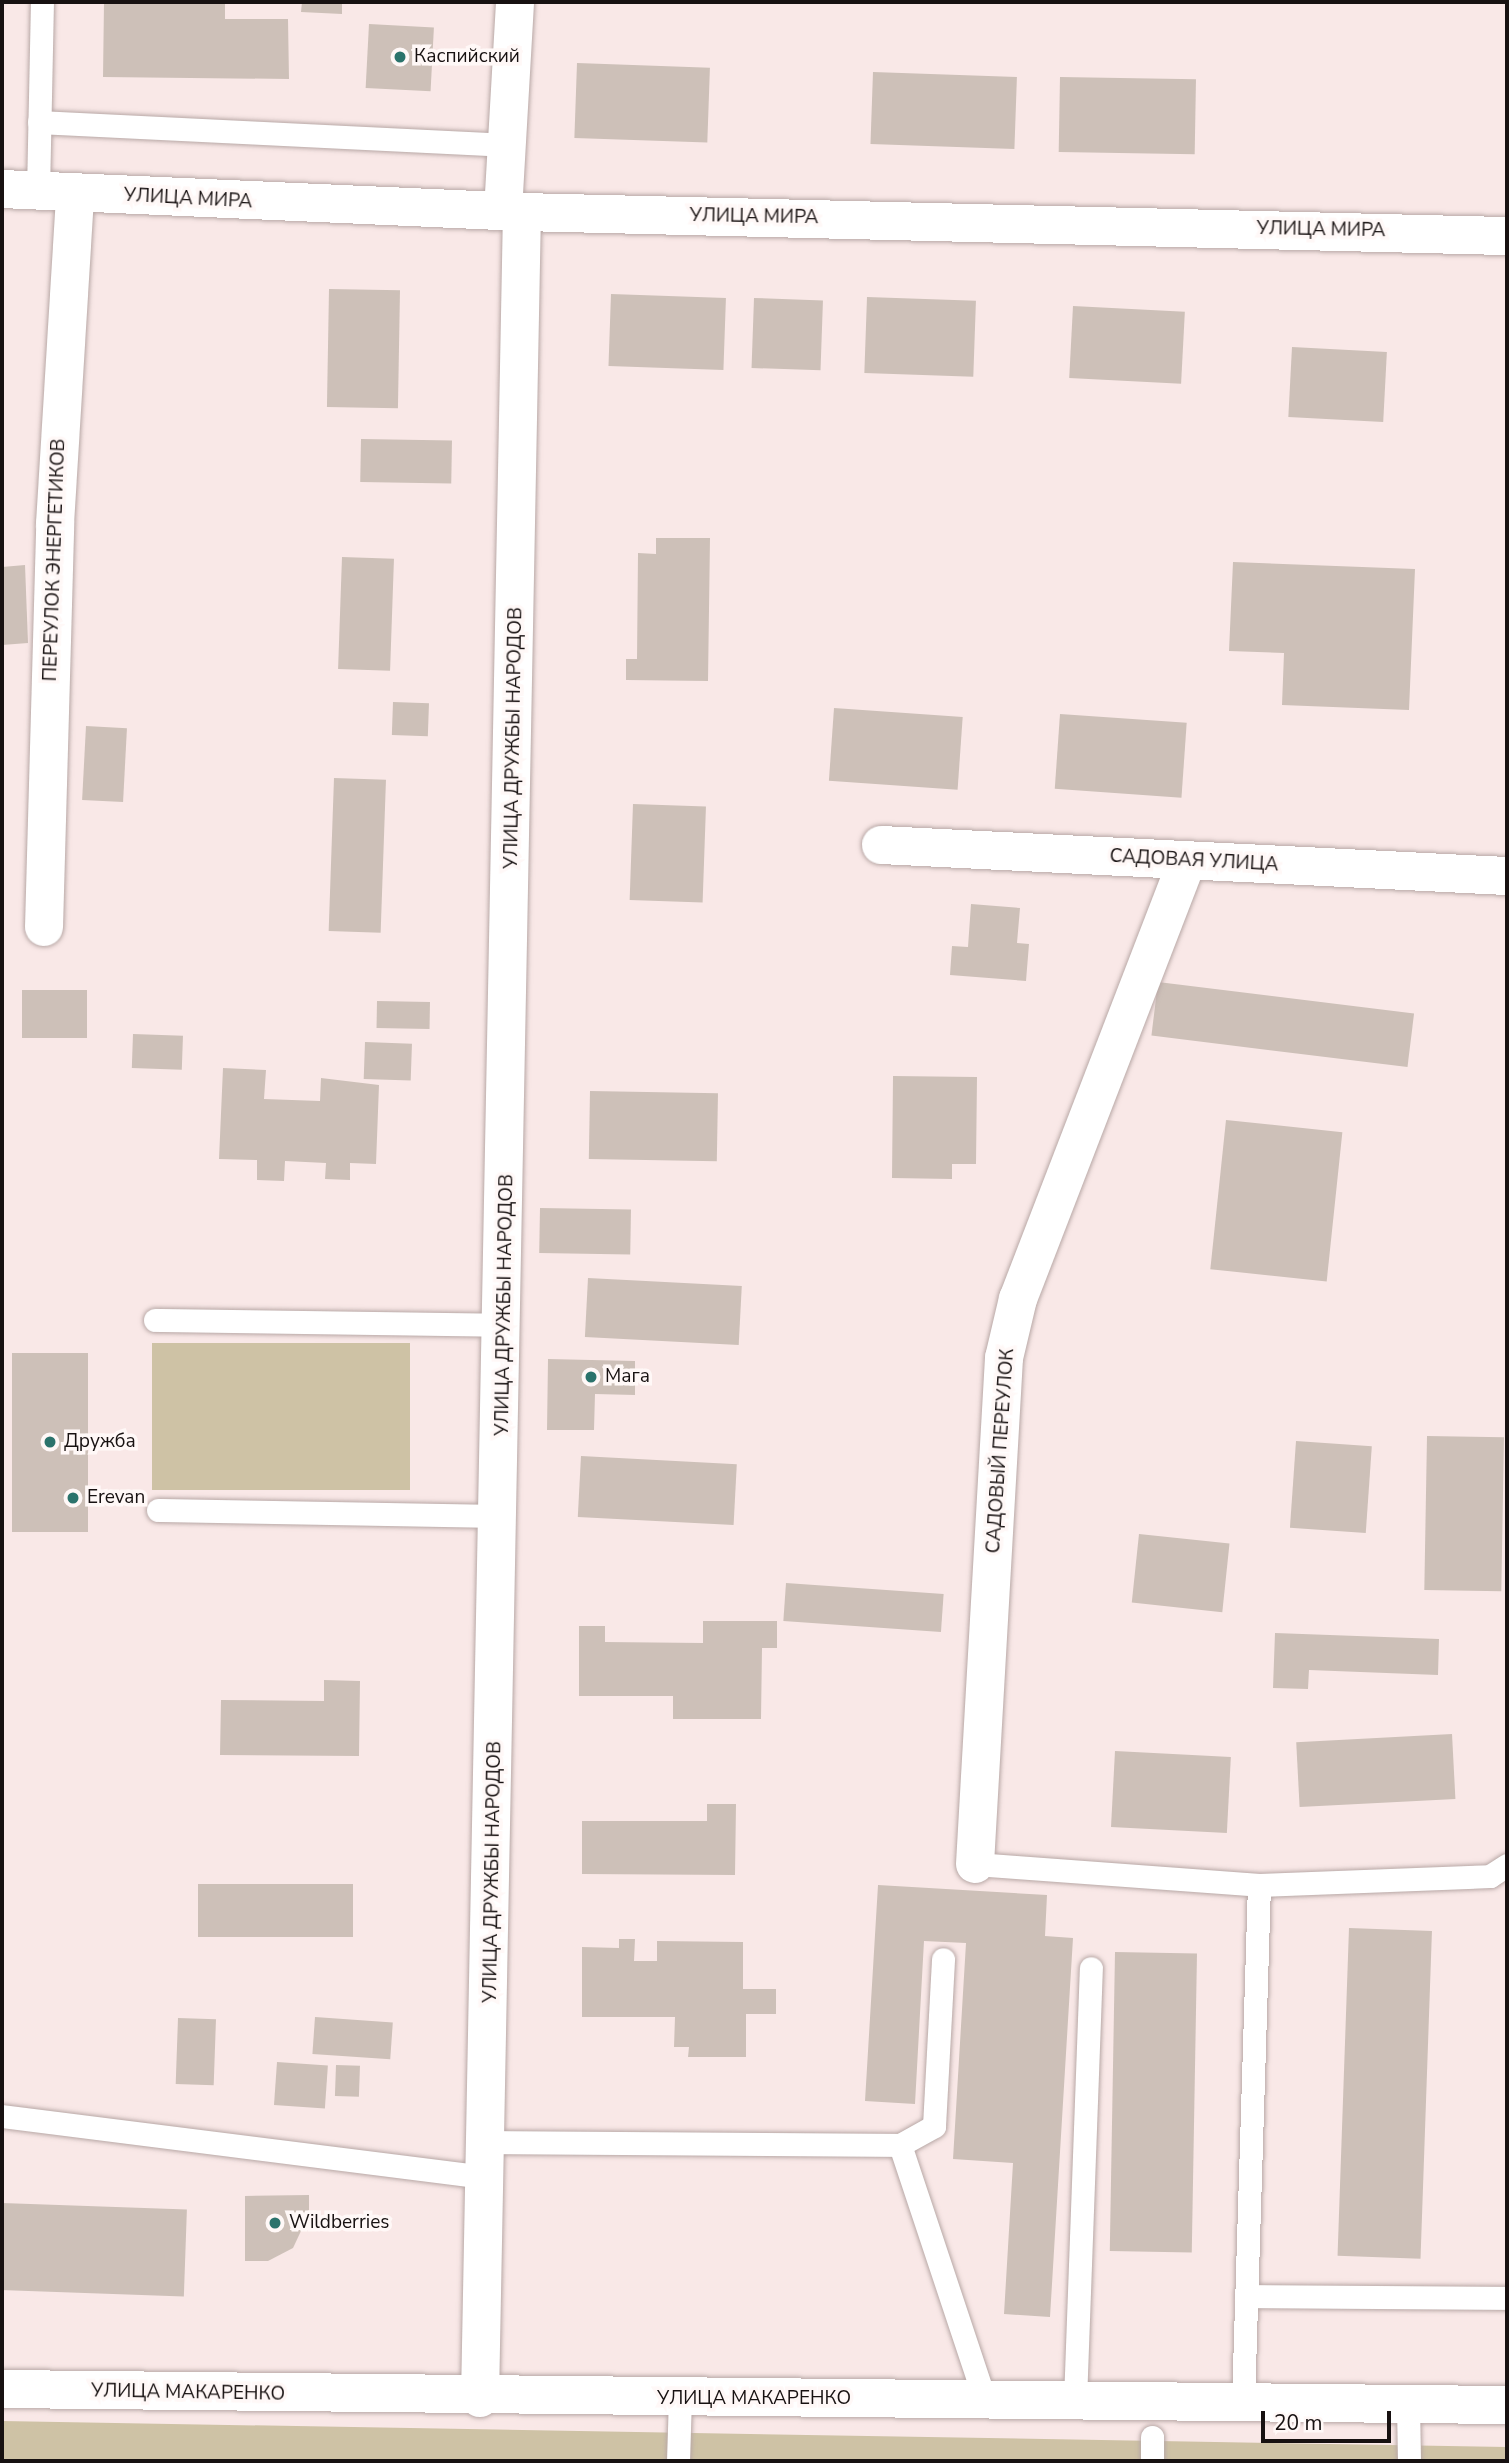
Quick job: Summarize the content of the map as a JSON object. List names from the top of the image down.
{
  "streets": {
    "street": [
      "УЛИЦА МИРА",
      "ПЕРЕУЛОК ЭНЕРГЕТИКОВ",
      "УЛИЦА ДРУЖБЫ НАРОДОВ",
      "САДОВАЯ УЛИЦА",
      "САДОВЫЙ ПЕРЕУЛОК",
      "УЛИЦА МАКАРЕНКО"
    ]
  },
  "crossings": [
    ["УЛИЦА МИРА", "ПЕРЕУЛОК ЭНЕРГЕТИКОВ"],
    ["УЛИЦА МИРА", "УЛИЦА ДРУЖБЫ НАРОДОВ"],
    ["УЛИЦА ДРУЖБЫ НАРОДОВ", "УЛИЦА МАКАРЕНКО"],
    ["САДОВАЯ УЛИЦА", "САДОВЫЙ ПЕРЕУЛОК"]
  ],
  "places": [
    "Каспийский",
    "Мага",
    "Дружба",
    "Erevan",
    "Wildberries"
  ],
  "scale_bar": "20 m"
}
